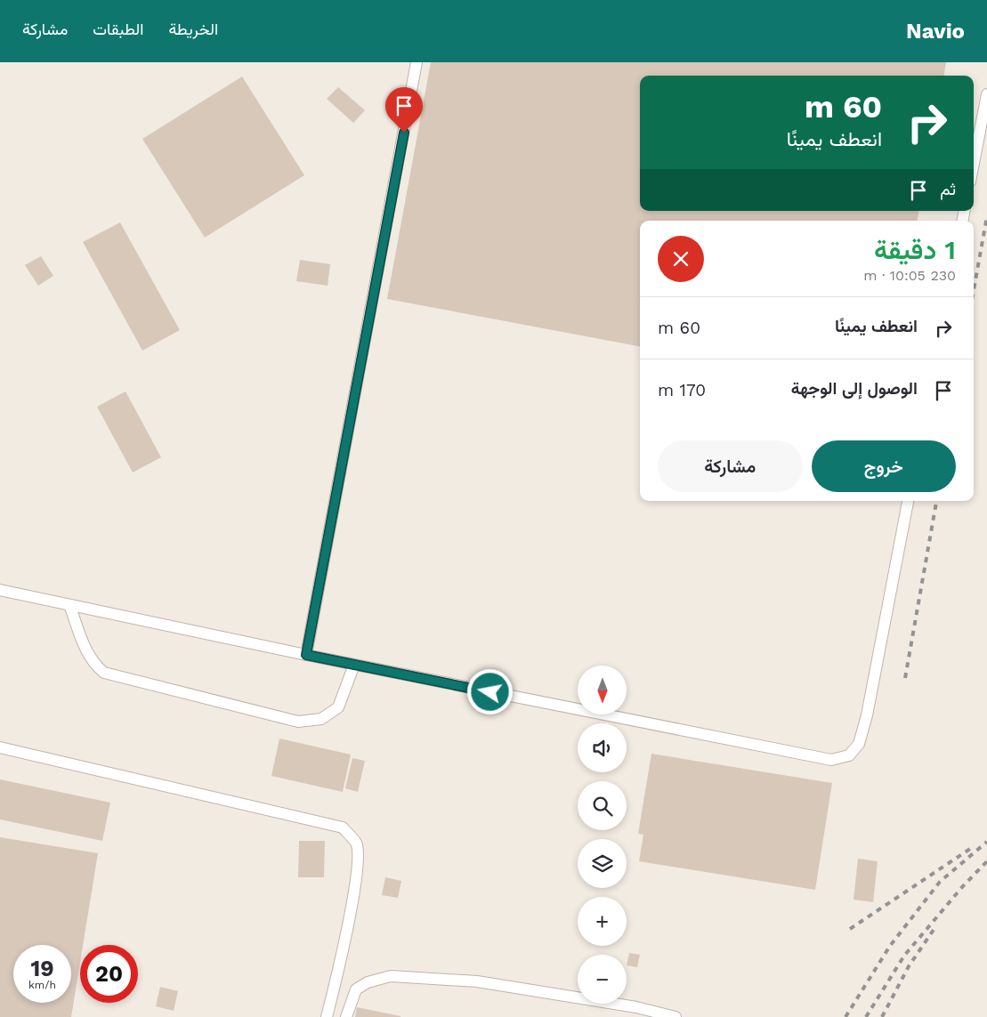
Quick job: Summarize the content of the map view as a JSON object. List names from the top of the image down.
{
  "north": "bottom",
  "page": {
    "header": "Navio",
    "nav": ["الخريطة", "الطبقات", "مشاركة"],
    "turn": ["60 m", "انعطف يمينًا"],
    "then": "ثم",
    "heading": ["1 دقيقة", "230 m · 10:05"],
    "list": [
      {
        "name": "انعطف يمينًا",
        "value": "60 m"
      },
      {
        "name": "الوصول إلى الوجهة",
        "value": "170 m"
      }
    ],
    "buttons": ["خروج", "مشاركة"],
    "map_buttons": ["+", "−"],
    "speed": "19 km/h",
    "limit": "20"
  }
}
